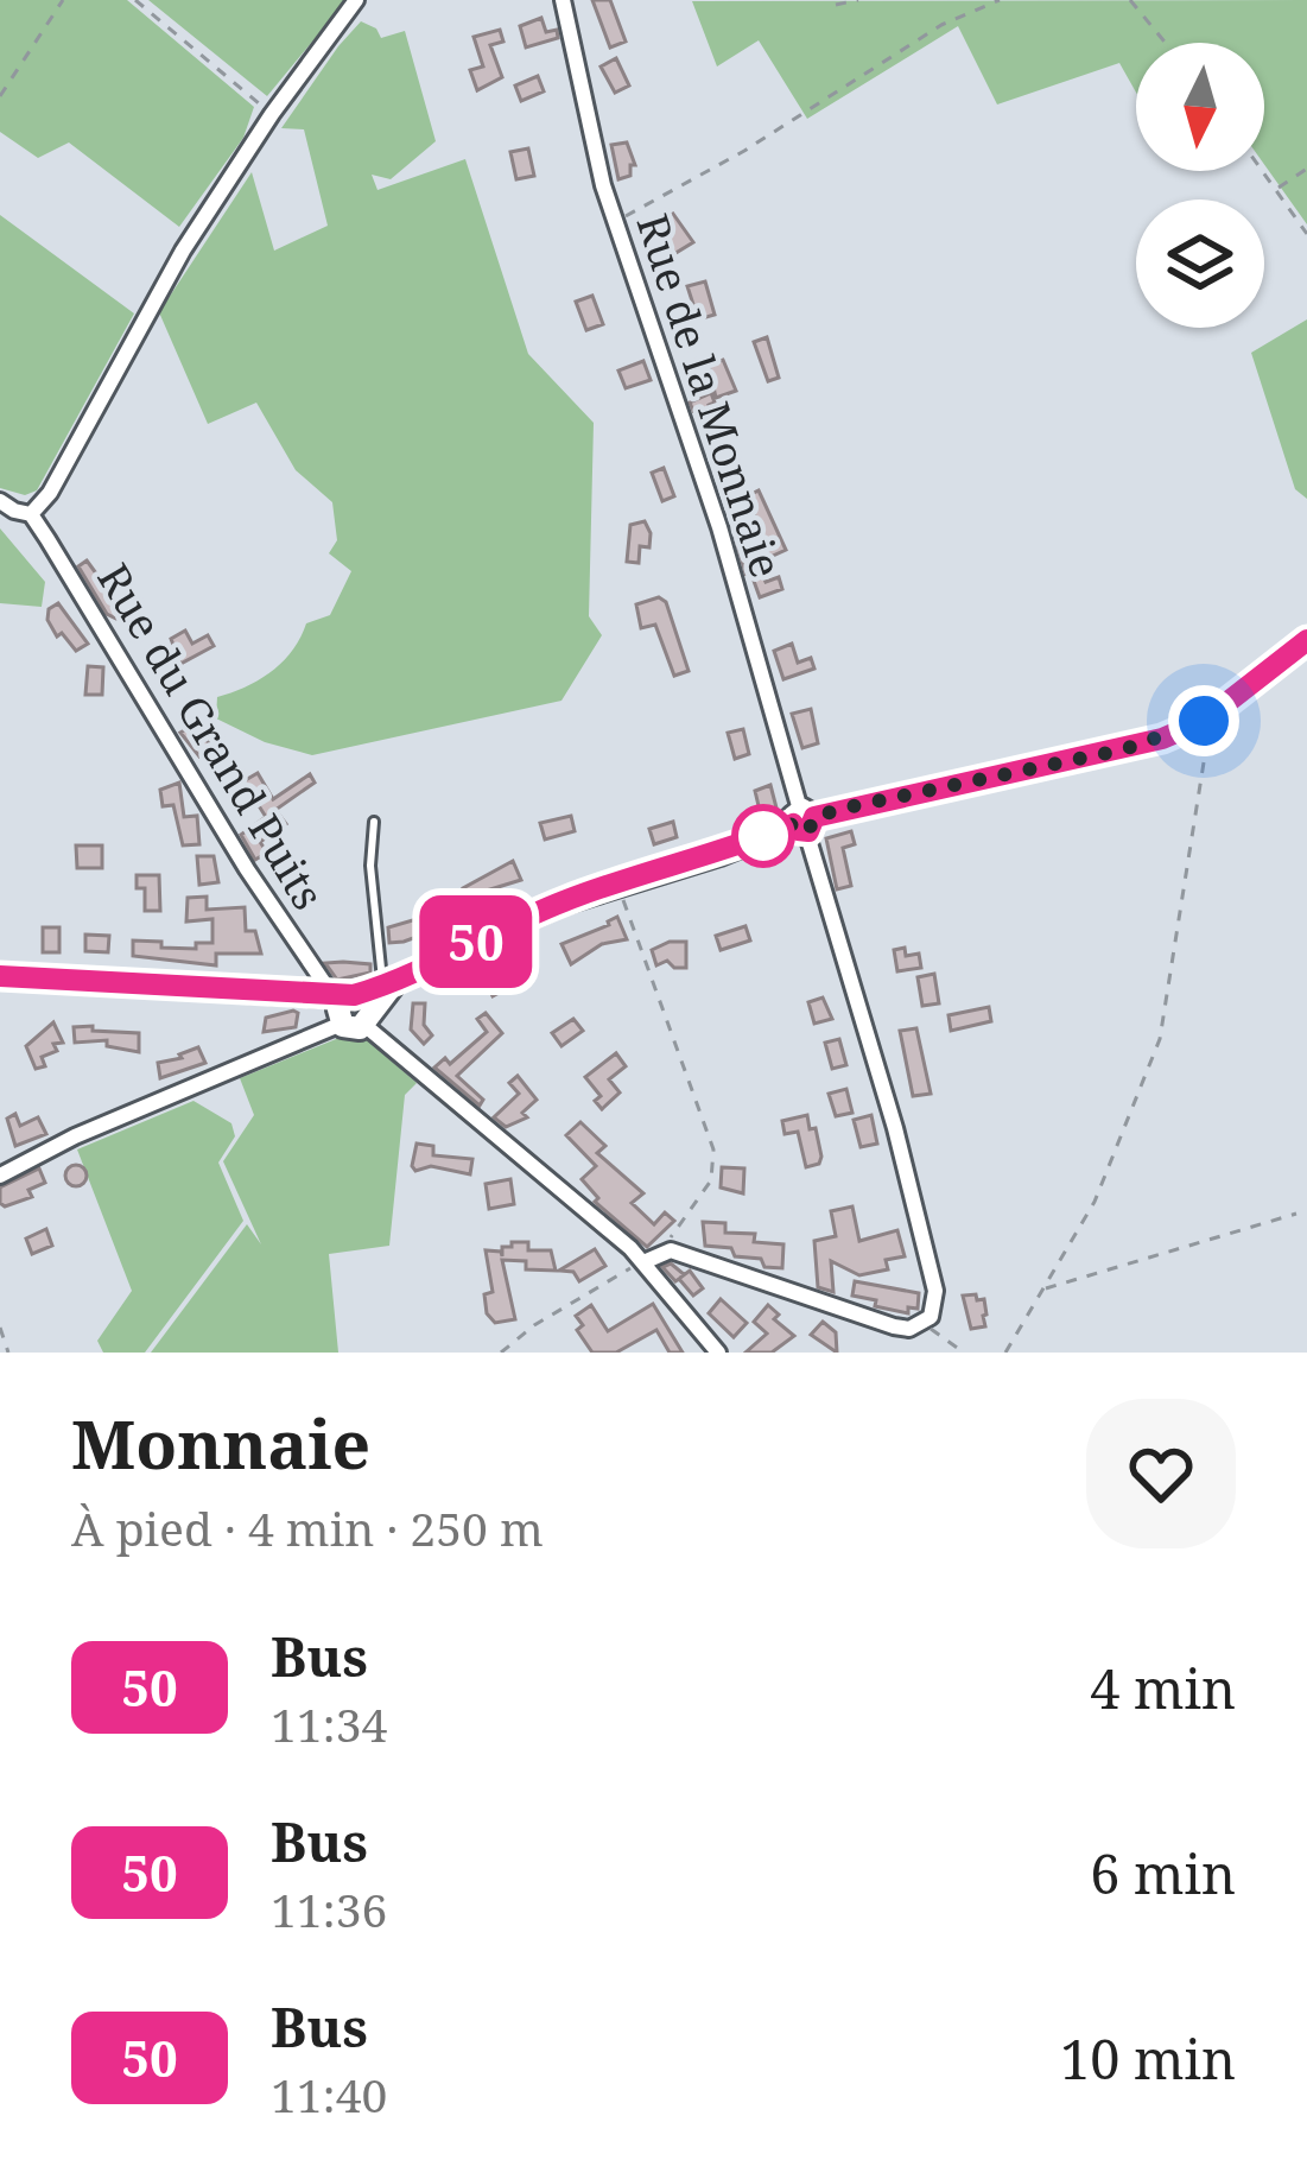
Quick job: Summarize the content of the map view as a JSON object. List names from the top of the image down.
{
  "streets": {
    "street": ["Rue de la Monnaie", "Rue du Grand Puits"]
  },
  "lines": ["bus line 50"],
  "north": "bottom",
  "page": {
    "on_map": "50",
    "heading": ["Monnaie", "À pied · 4 min · 250 m"],
    "list": [
      {
        "mark": "50",
        "name": "Bus",
        "note": "11:34",
        "value": "4 min"
      },
      {
        "mark": "50",
        "name": "Bus",
        "note": "11:36",
        "value": "6 min"
      },
      {
        "mark": "50",
        "name": "Bus",
        "note": "11:40",
        "value": "10 min"
      }
    ]
  }
}
